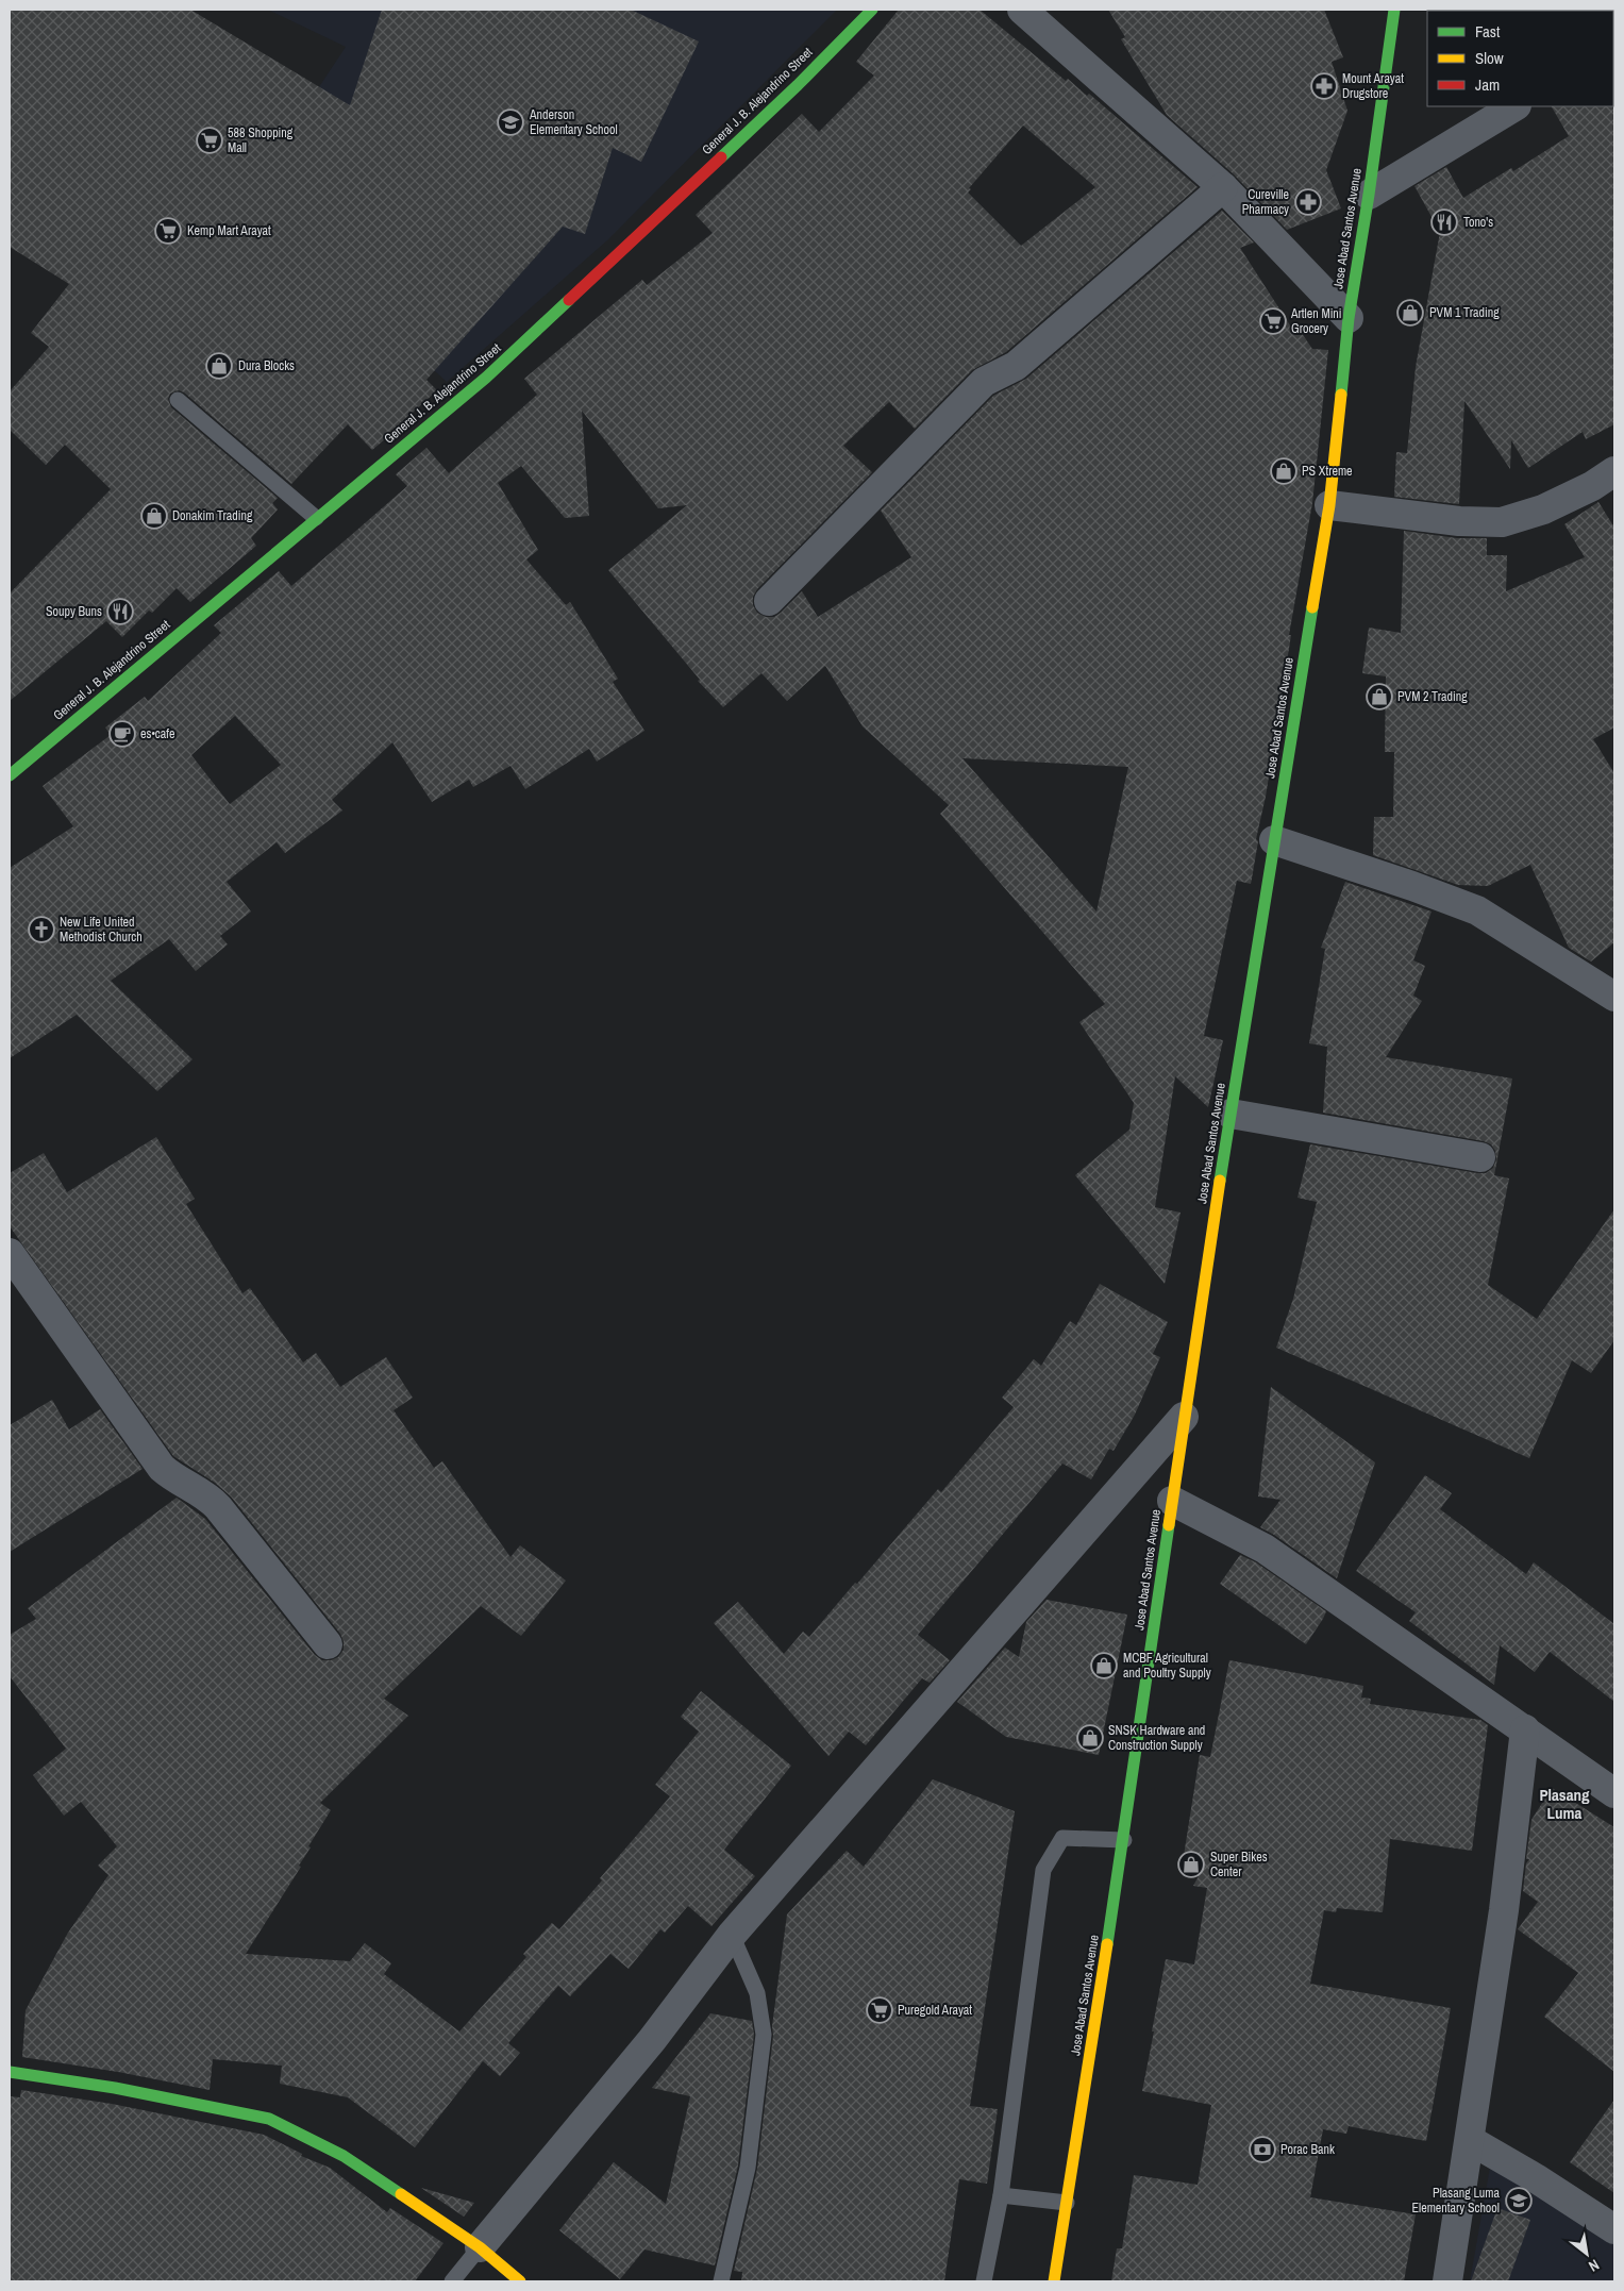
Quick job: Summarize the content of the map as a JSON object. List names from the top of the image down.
{
  "streets": {
    "main road": ["General J. B. Alejandrino Street", "Jose Abad Santos Avenue"]
  },
  "districts": ["Plasang Luma"],
  "places": {
    "pharmacy": ["Mount Arayat Drugstore", "Cureville Pharmacy"],
    "school or university": ["Anderson Elementary School", "Plasang Luma Elementary School"],
    "supermarket": [
      "588 Shopping Mall",
      "Kemp Mart Arayat",
      "Artlen Mini Grocery",
      "Puregold Arayat"
    ],
    "restaurant": ["Tono's", "Soupy Buns"],
    "shop": [
      "PVM 1 Trading",
      "Dura Blocks",
      "PS Xtreme",
      "Donakim Trading",
      "PVM 2 Trading",
      "MCBF Agricultural and Poultry Supply",
      "SNSK Hardware and Construction Supply",
      "Super Bikes Center"
    ],
    "cafe": ["es•cafe"],
    "church": ["New Life United Methodist Church"],
    "bank": ["Porac Bank"]
  },
  "legend": ["Fast", "Slow", "Jam"],
  "north": "bottom right"
}
